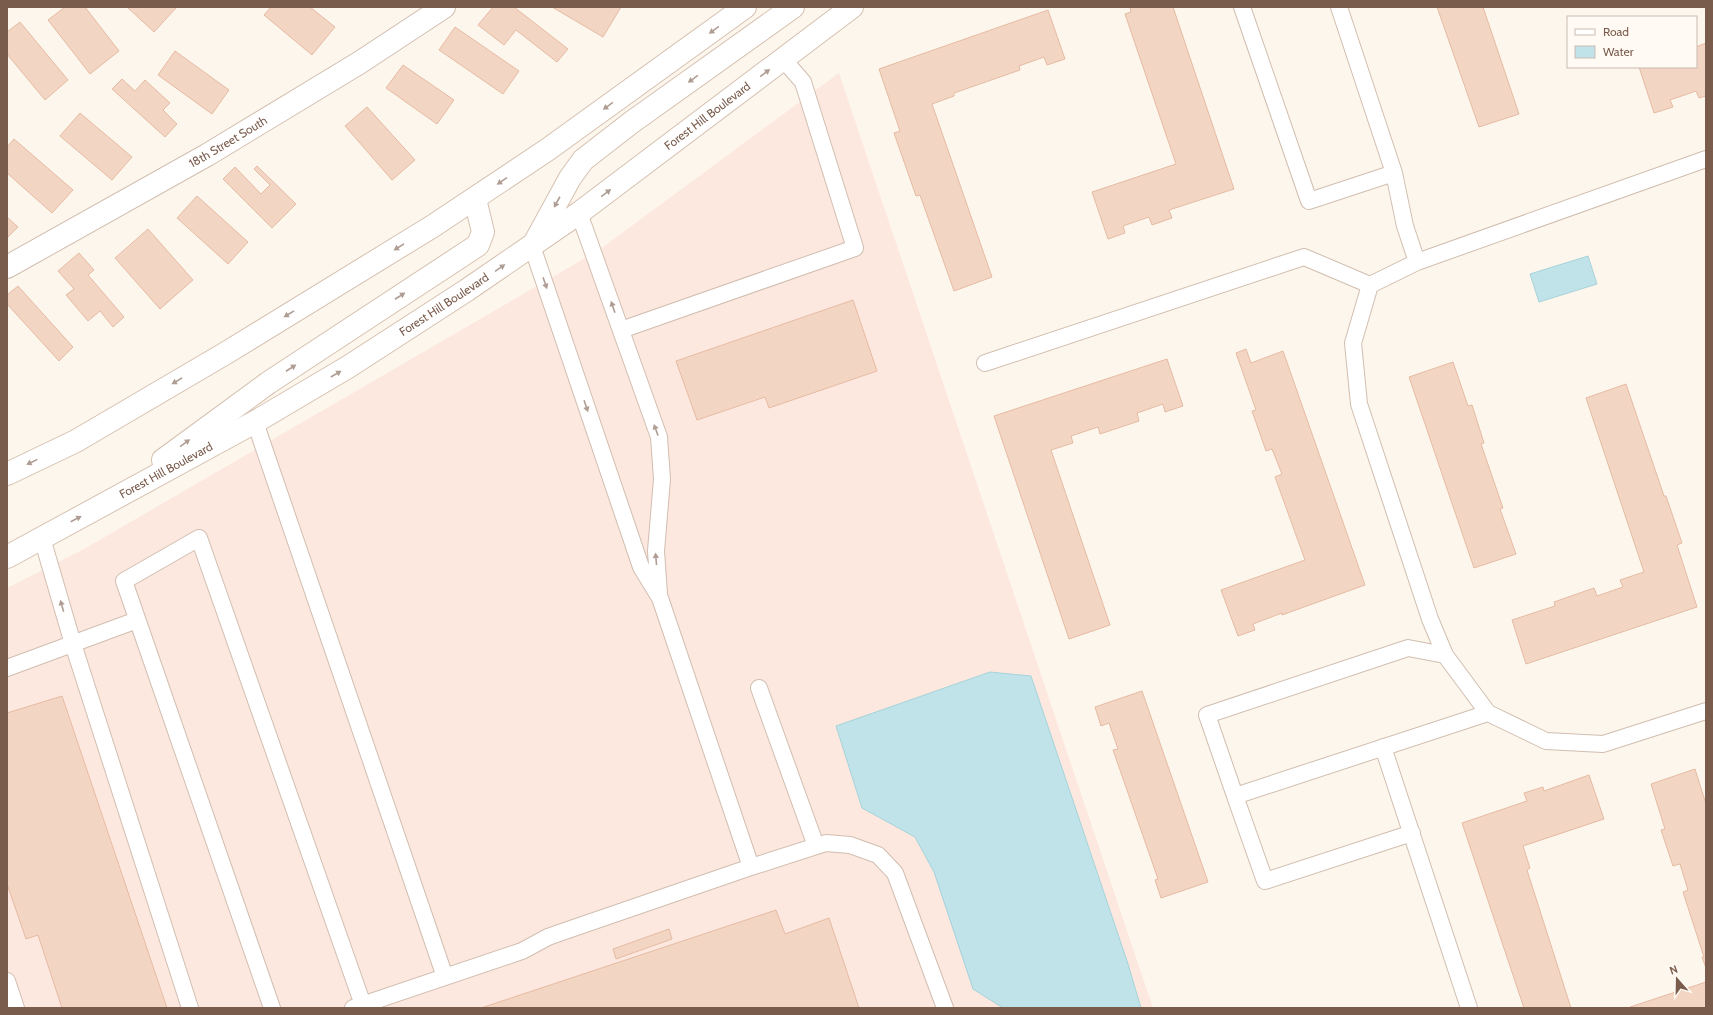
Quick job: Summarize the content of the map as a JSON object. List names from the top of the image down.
{
  "streets": {
    "main road": ["Forest Hill Boulevard", "18th Street South"]
  },
  "legend": ["Road", "Water"],
  "north": "top"
}
